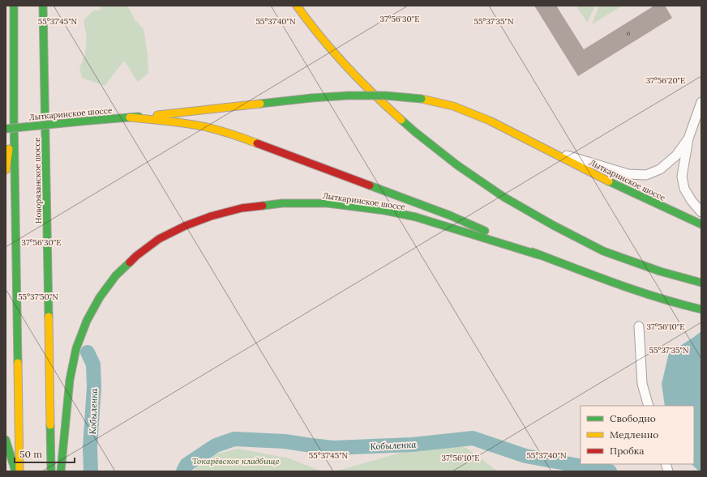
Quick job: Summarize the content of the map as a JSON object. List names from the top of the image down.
{
  "streets": {
    "main road": ["Лыткаринское шоссе", "Новорязанское шоссе"]
  },
  "water": ["Кобыленка"],
  "parks": ["Токарёвское кладбище"],
  "house_numbers": ["6"],
  "legend": ["Свободно", "Медленно", "Пробка"],
  "scale_bar": "50 m",
  "coordinates": [
    "37°56'30\"E",
    "55°37'45\"N",
    "55°37'40\"N",
    "55°37'35\"N",
    "37°56'20\"E",
    "55°37'50\"N",
    "37°56'10\"E"
  ]
}
